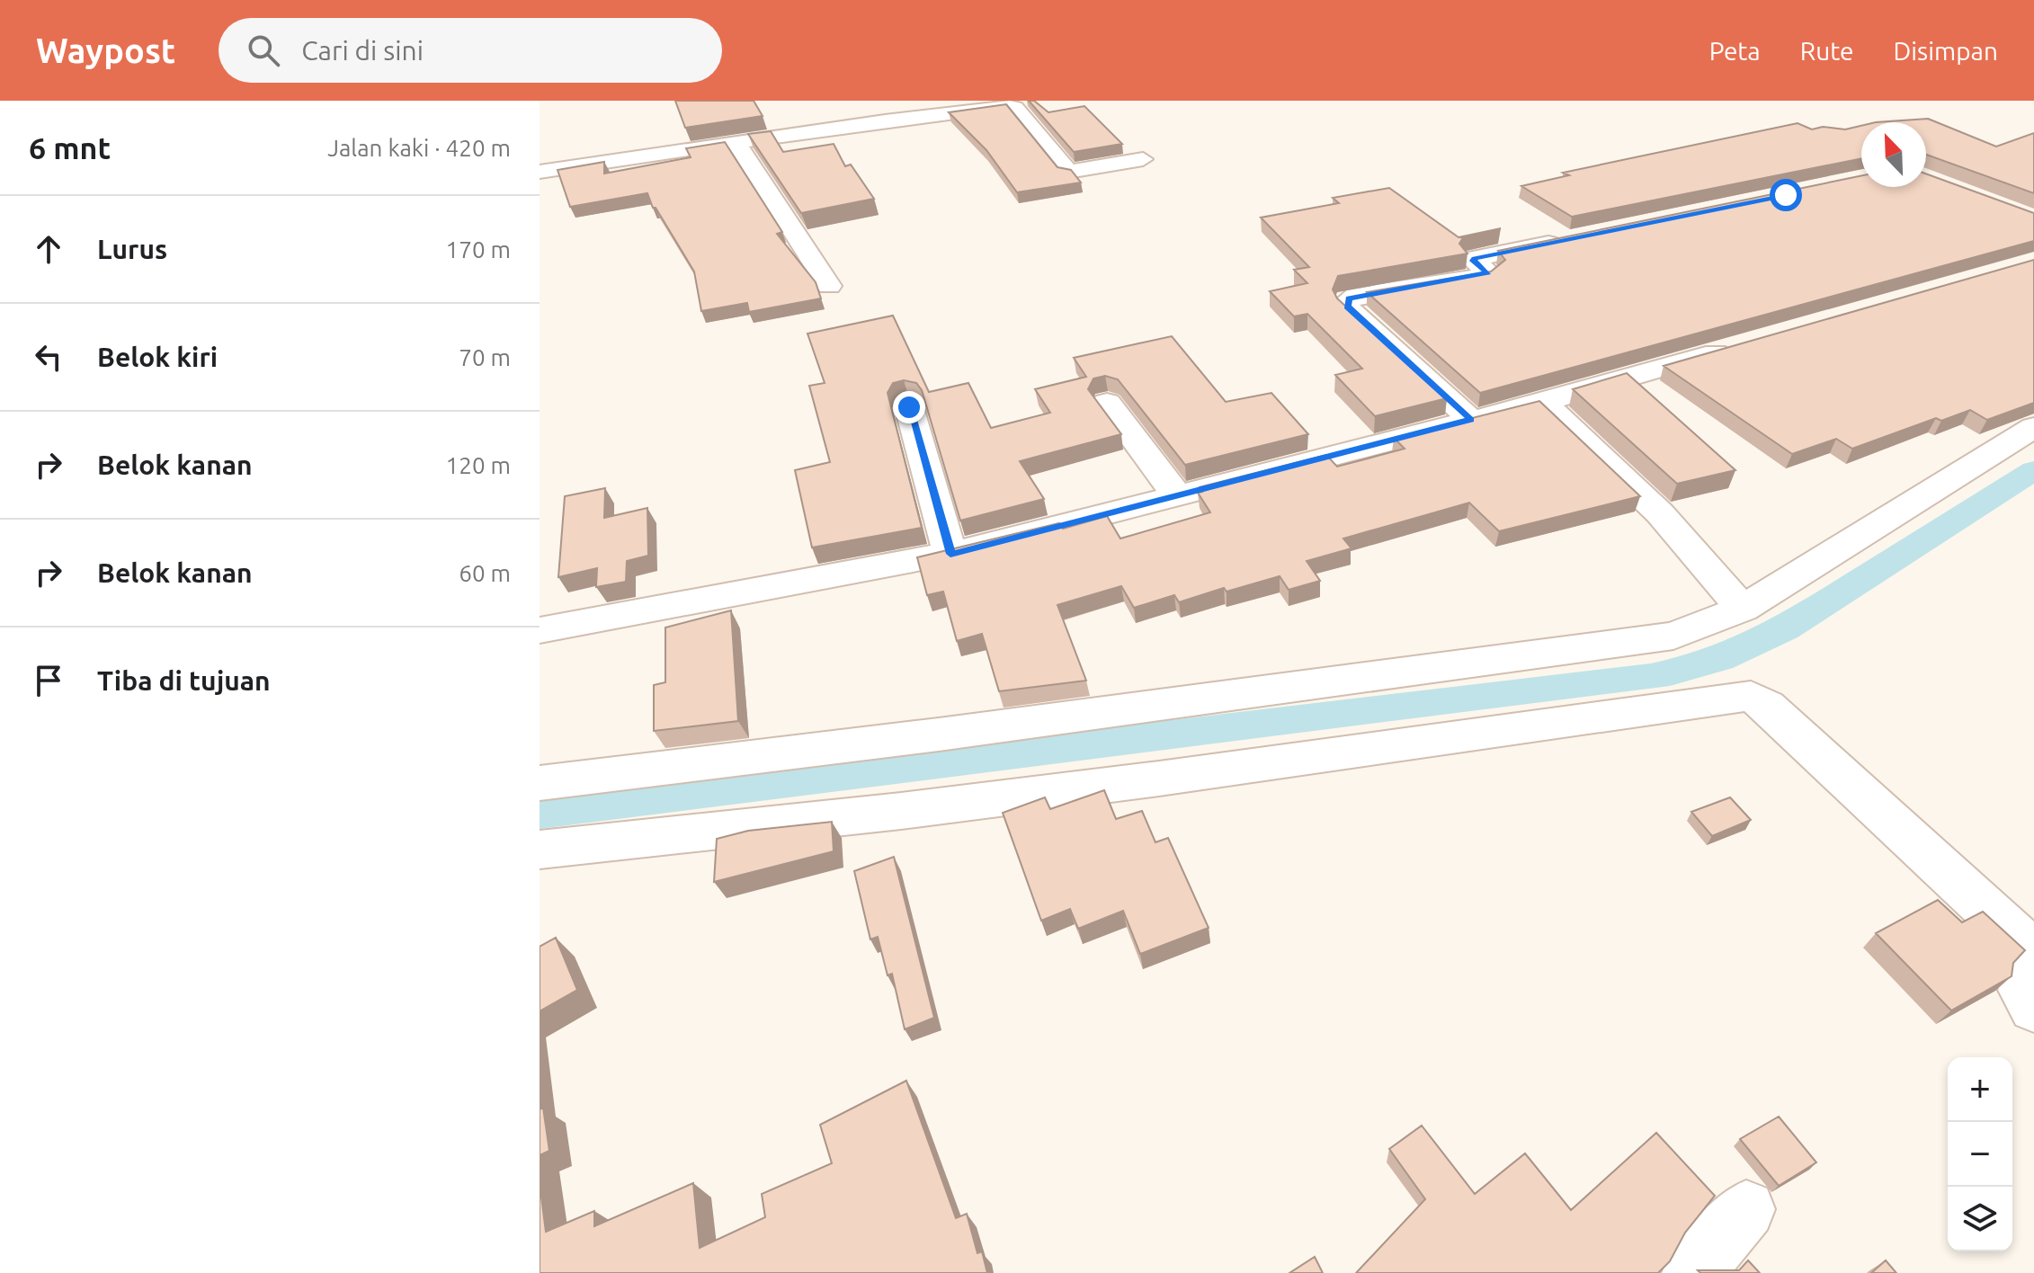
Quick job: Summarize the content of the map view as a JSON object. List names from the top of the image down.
{
  "north": "top left",
  "page": {
    "header": "Waypost",
    "search": "Cari di sini",
    "nav": ["Peta", "Rute", "Disimpan"],
    "heading": ["6 mnt", "Jalan kaki · 420 m"],
    "list": [
      ["Lurus", "170 m"],
      ["Belok kiri", "70 m"],
      ["Belok kanan", "120 m"],
      ["Belok kanan", "60 m"],
      "Tiba di tujuan"
    ],
    "map_buttons": ["+", "−"]
  }
}
